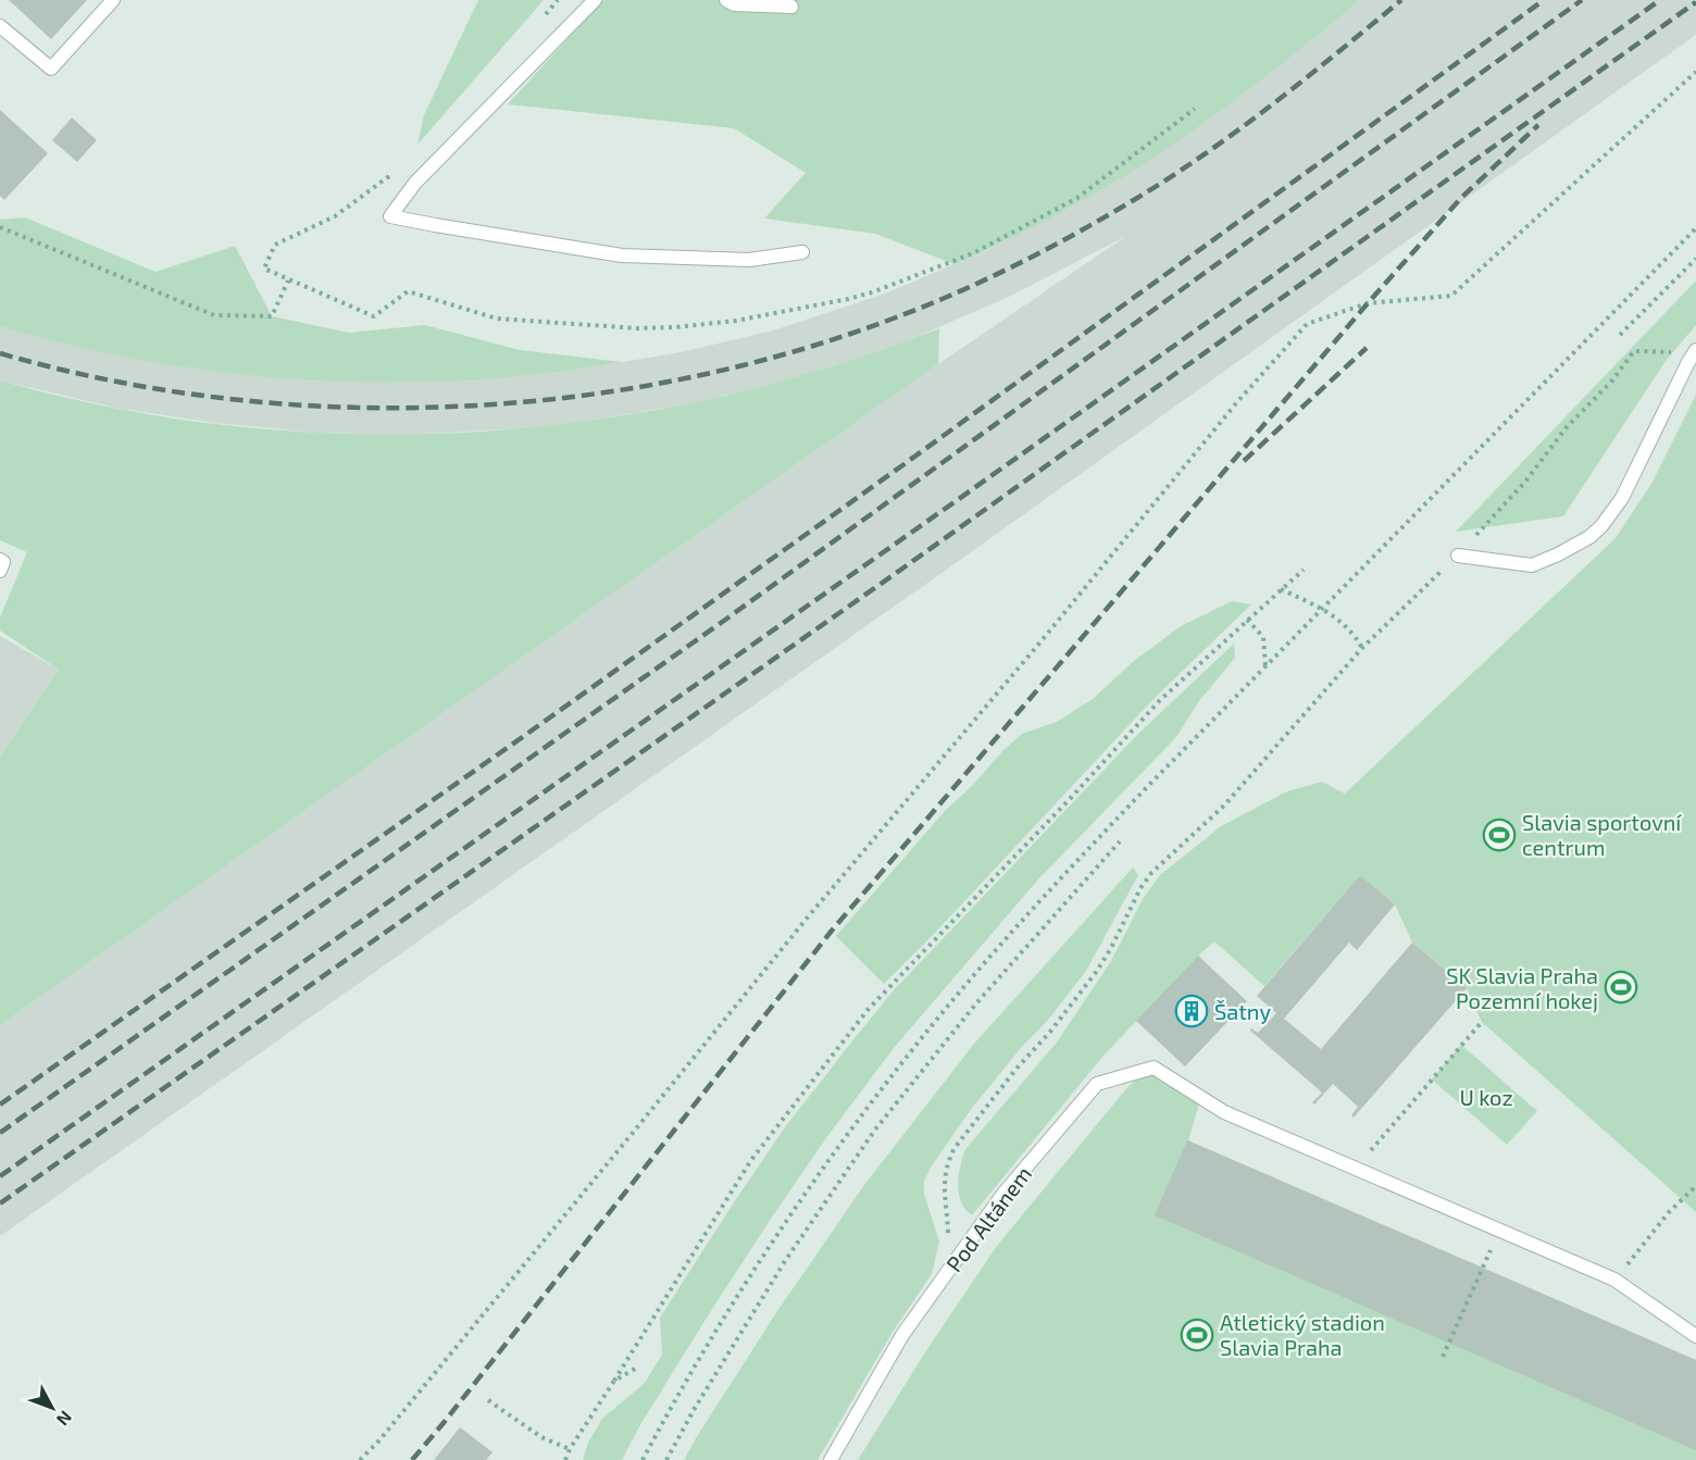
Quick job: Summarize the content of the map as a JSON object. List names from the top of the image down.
{
  "streets": {
    "lane": ["Pod Altánem"]
  },
  "parks": ["U koz"],
  "places": {
    "sports": ["Slavia sportovní centrum", "SK Slavia Praha Pozemní hokej", "Atletický stadion Slavia Praha"],
    "building": ["Šatny"]
  },
  "north": "bottom right"
}
